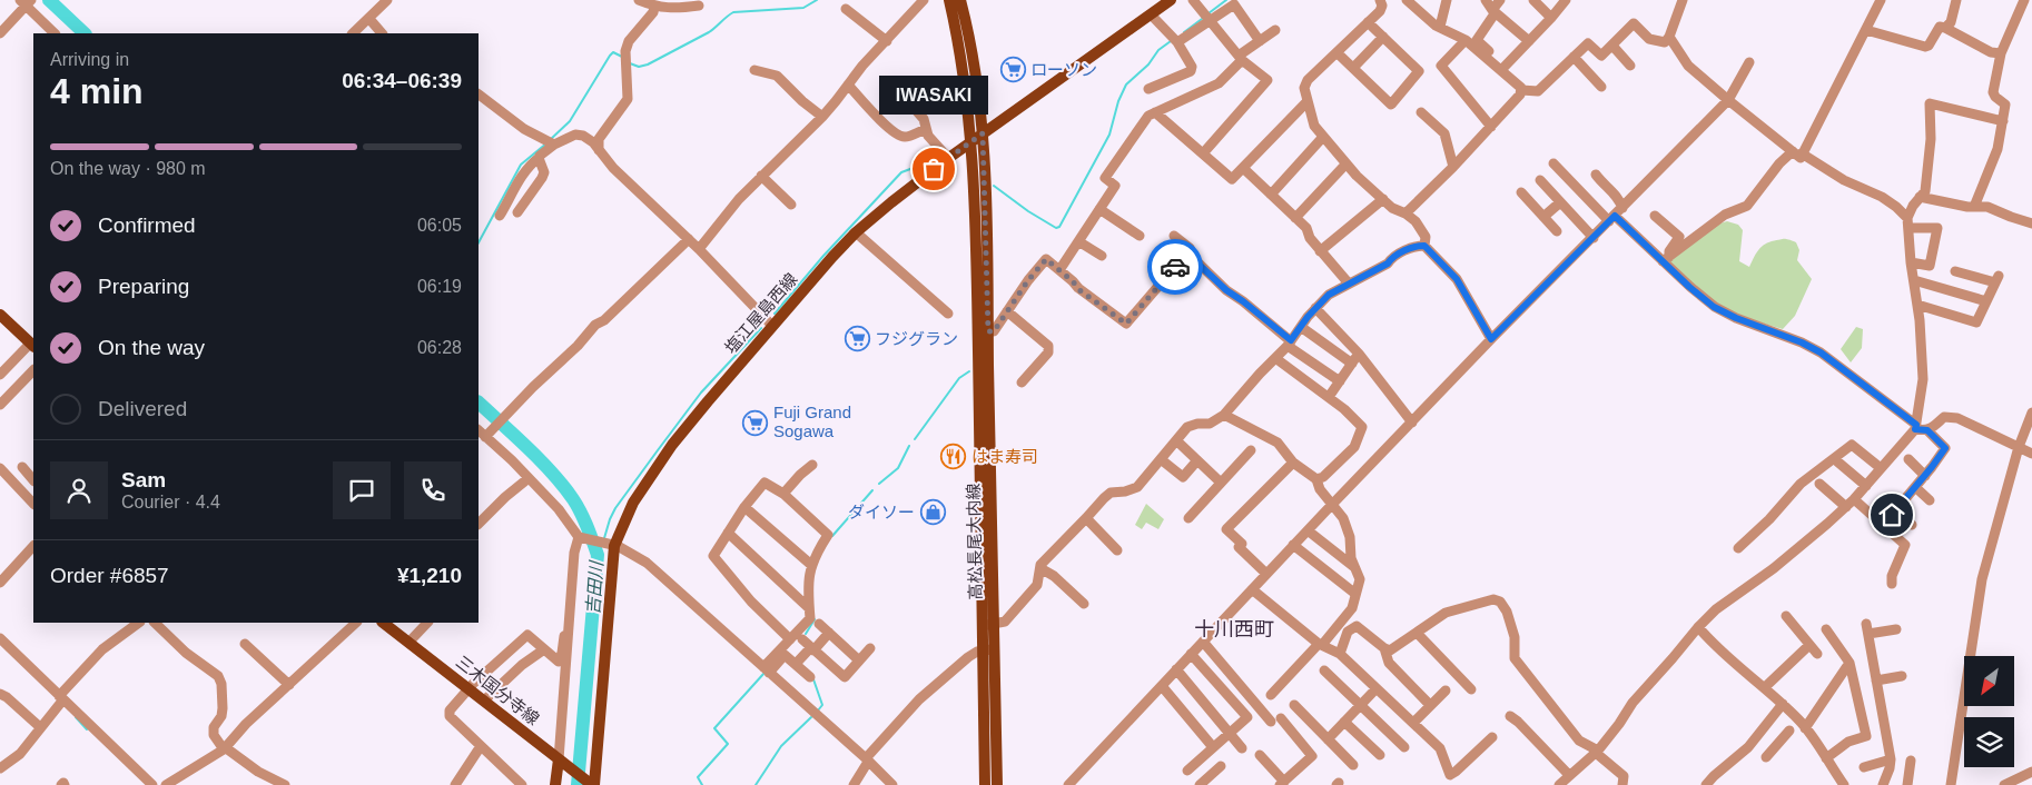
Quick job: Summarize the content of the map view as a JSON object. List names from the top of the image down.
{
  "streets": {
    "main road": ["塩江屋島西線", "高松長尾大内線", "三木国分寺線"]
  },
  "crossings": [
    ["塩江屋島西線", "高松長尾大内線"],
    ["塩江屋島西線", "三木国分寺線"]
  ],
  "districts": ["十川西町"],
  "water": ["吉田川"],
  "places": {
    "supermarket": ["ローソン", "フジグラン", "Fuji Grand Sogawa"],
    "other": ["IWASAKI"],
    "restaurant": ["はま寿司"],
    "shop": ["ダイソー"]
  },
  "north": "bottom left",
  "page": {
    "heading": ["4 min", "Arriving in", "06:34–06:39"],
    "panel": [
      "Sam",
      "Courier · 4.4",
      "Order #6857",
      "¥1,210"
    ],
    "bubble": "IWASAKI",
    "bar": "On the way · 980 m",
    "list": [
      ["Confirmed", "06:05"],
      ["Preparing", "06:19"],
      ["On the way", "06:28"],
      "Delivered"
    ]
  }
}
